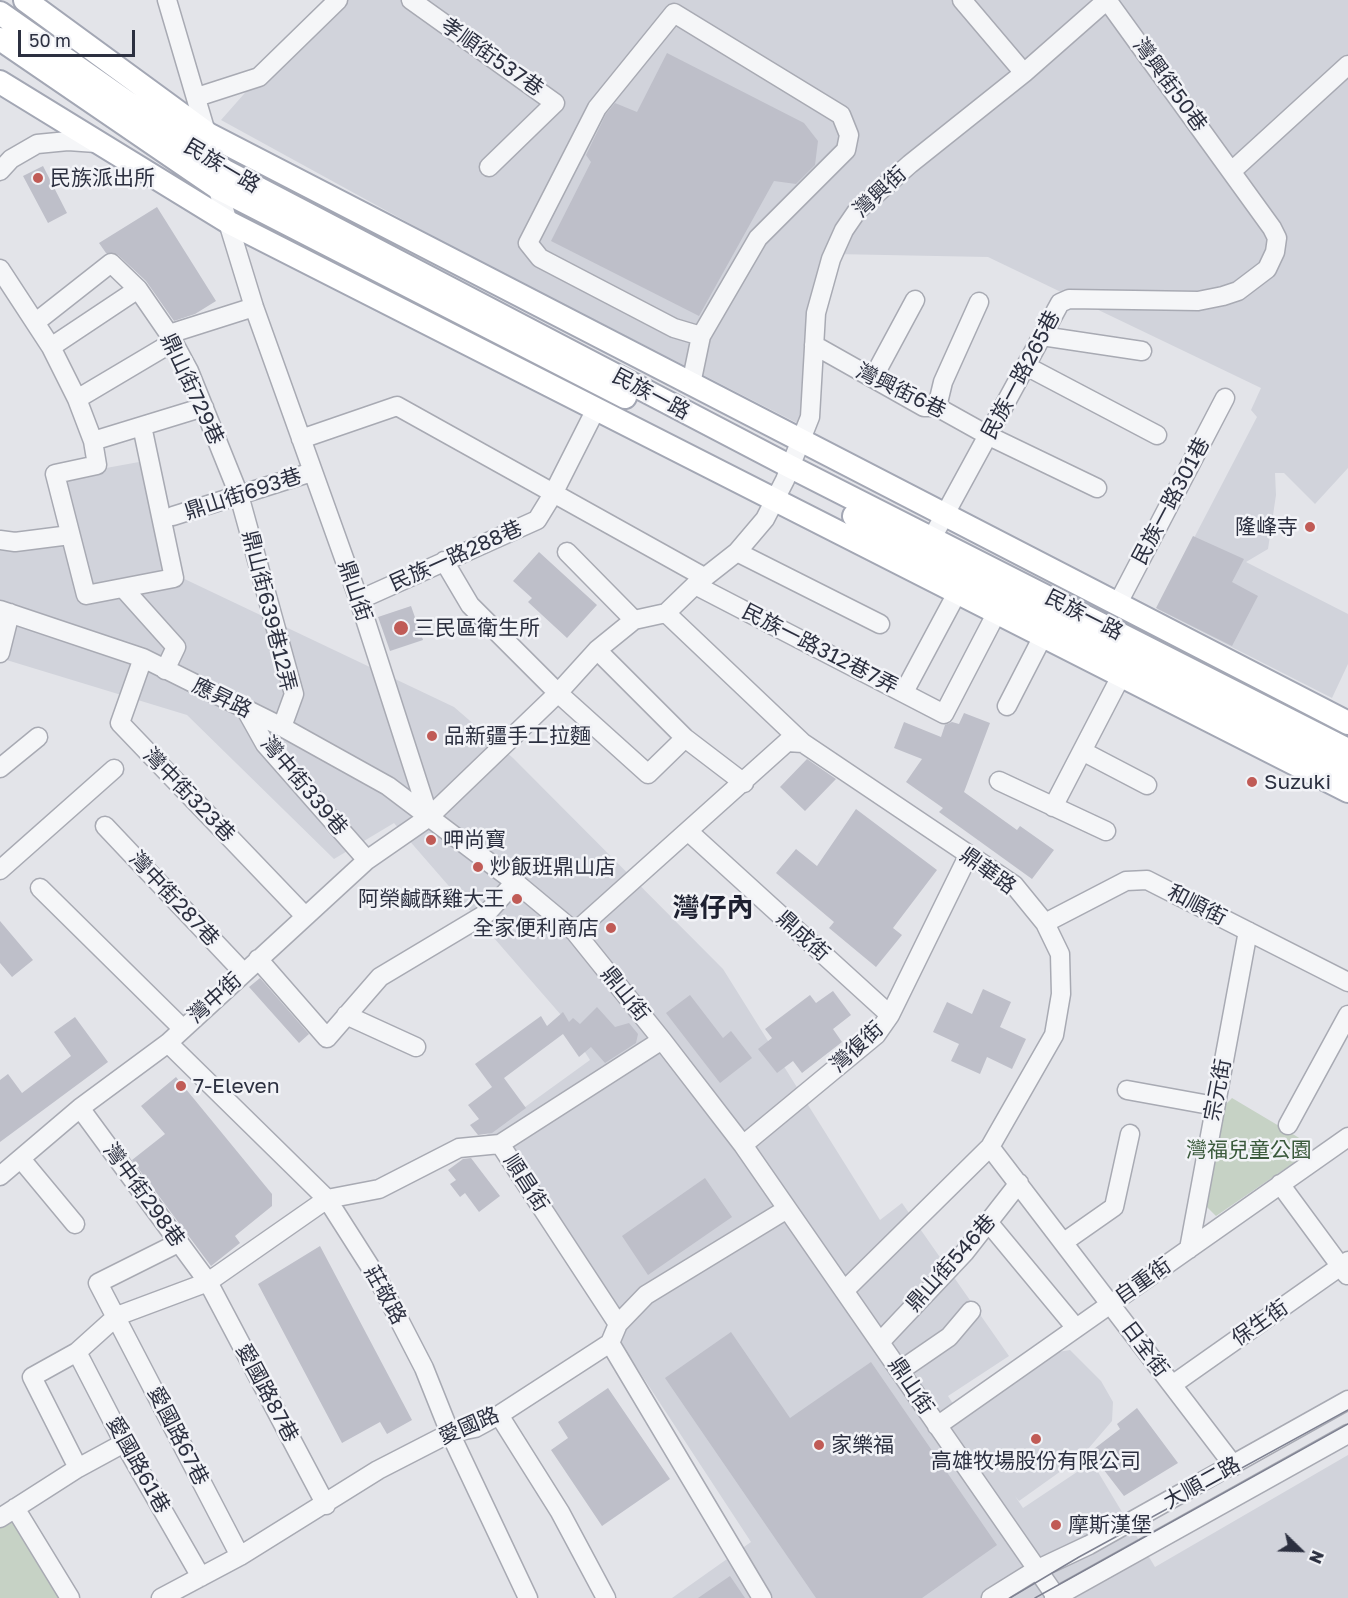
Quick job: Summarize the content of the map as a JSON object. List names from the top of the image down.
{
  "streets": {
    "main road": ["民族一路"],
    "street": [
      "孝順街537巷",
      "灣興街50巷",
      "灣興街",
      "民族一路265巷",
      "鼎山街729巷",
      "灣興街6巷",
      "鼎山街693巷",
      "民族一路301巷",
      "民族一路288巷",
      "鼎山街",
      "鼎山街639巷12弄",
      "民族一路312巷7弄",
      "應昇路",
      "灣中街339巷",
      "灣中街323巷",
      "鼎華路",
      "灣中街287巷",
      "和順街",
      "鼎成街",
      "灣中街",
      "灣復街",
      "宗元街",
      "順昌街",
      "灣中街298巷",
      "鼎山街546巷",
      "自重街",
      "莊敬路",
      "保生街",
      "日全街",
      "愛國路87巷",
      "愛國路",
      "愛國路67巷",
      "愛國路61巷",
      "大順二路"
    ]
  },
  "crossings": [
    ["灣興街50巷", "灣興街"],
    ["灣興街50巷", "民族一路265巷"],
    ["民族一路", "灣興街"],
    ["民族一路", "民族一路265巷"],
    ["民族一路", "民族一路301巷"],
    ["民族一路", "民族一路288巷"],
    ["民族一路", "鼎山街"],
    ["民族一路", "民族一路312巷7弄"],
    ["灣興街", "灣興街6巷"],
    ["灣興街", "民族一路312巷7弄"],
    ["灣興街", "鼎華路"],
    ["民族一路265巷", "灣興街6巷"],
    ["鼎山街729巷", "鼎山街693巷"],
    ["鼎山街729巷", "鼎山街639巷12弄"],
    ["鼎山街693巷", "鼎山街"],
    ["鼎山街693巷", "鼎山街639巷12弄"],
    ["民族一路288巷", "鼎山街"],
    ["民族一路288巷", "民族一路312巷7弄"],
    ["鼎山街", "民族一路312巷7弄"],
    ["鼎山街", "應昇路"],
    ["鼎山街", "鼎華路"],
    ["鼎山街", "灣中街"],
    ["鼎山街", "灣復街"],
    ["鼎山街", "順昌街"],
    ["鼎山街", "鼎山街546巷"],
    ["鼎山街", "自重街"],
    ["鼎山街", "大順二路"],
    ["鼎山街639巷12弄", "應昇路"],
    ["應昇路", "灣中街339巷"],
    ["應昇路", "灣中街323巷"],
    ["應昇路", "灣中街"],
    ["灣中街339巷", "灣中街"],
    ["灣中街323巷", "灣中街"],
    ["鼎華路", "和順街"],
    ["鼎華路", "灣復街"],
    ["鼎華路", "日全街"],
    ["灣中街287巷", "灣中街"],
    ["和順街", "宗元街"],
    ["鼎成街", "灣復街"],
    ["灣中街", "灣中街298巷"],
    ["灣中街", "莊敬路"],
    ["宗元街", "自重街"],
    ["灣中街298巷", "愛國路87巷"],
    ["灣中街298巷", "愛國路67巷"],
    ["鼎山街546巷", "日全街"],
    ["自重街", "日全街"],
    ["莊敬路", "愛國路"],
    ["保生街", "日全街"],
    ["日全街", "大順二路"],
    ["愛國路87巷", "愛國路"],
    ["愛國路", "愛國路67巷"],
    ["愛國路", "愛國路61巷"]
  ],
  "districts": ["灣仔內"],
  "parks": ["灣福兒童公園"],
  "places": [
    "民族派出所",
    "隆峰寺",
    "三民區衛生所",
    "品新疆手工拉麵",
    "Suzuki",
    "呷尚寶",
    "炒飯班鼎山店",
    "阿榮鹹酥雞大王",
    "全家便利商店",
    "7-Eleven",
    "高雄牧場股份有限公司",
    "家樂福",
    "摩斯漢堡"
  ],
  "scale_bar": "50 m",
  "north": "bottom right"
}
